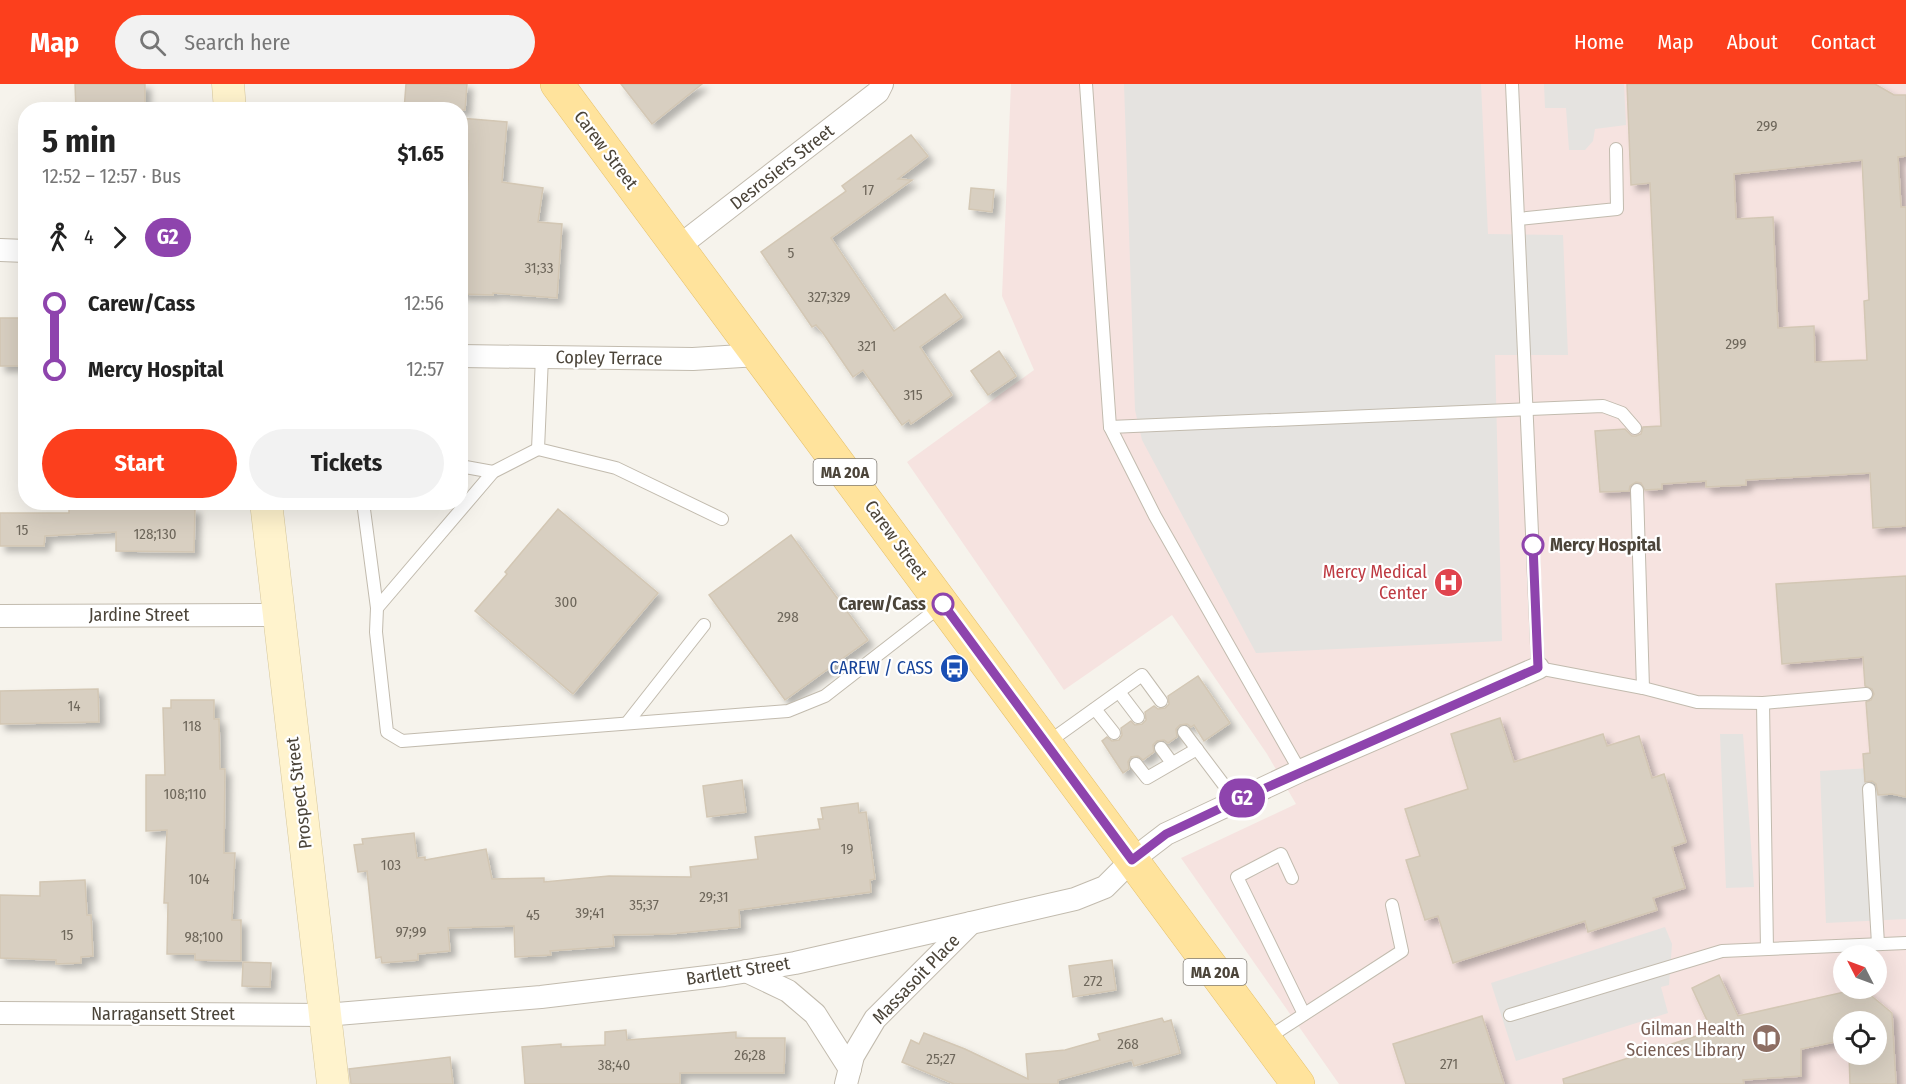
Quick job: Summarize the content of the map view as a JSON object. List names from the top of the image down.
{
  "streets": {
    "main road": ["Carew Street", "MA 20A", "Prospect Street"],
    "street": [
      "Desrosiers Street",
      "Copley Terrace",
      "Jardine Street",
      "Bartlett Street",
      "Massasoit Place",
      "Narragansett Street"
    ]
  },
  "crossings": [
    ["Carew Street", "Desrosiers Street"],
    ["Carew Street", "Copley Terrace"],
    ["Carew Street", "Bartlett Street"],
    ["Jardine Street", "Prospect Street"],
    ["Prospect Street", "Bartlett Street"],
    ["Prospect Street", "Narragansett Street"],
    ["Bartlett Street", "Massasoit Place"],
    ["Bartlett Street", "Narragansett Street"]
  ],
  "places": {
    "other": ["Mercy Hospital", "Carew/Cass"],
    "hospital": ["Mercy Medical Center"],
    "bus stop": ["CAREW / CASS"],
    "library": ["Gilman Health Sciences Library"]
  },
  "lines": ["bus line G2"],
  "house_numbers": [
    "299",
    "17",
    "5",
    "31;33",
    "327;329",
    "299",
    "321",
    "315",
    "15",
    "128;130",
    "300",
    "298",
    "14",
    "118",
    "108;110",
    "19",
    "103",
    "104",
    "29;31",
    "35;37",
    "39;41",
    "45",
    "97;99",
    "15",
    "98;100",
    "272",
    "268",
    "26;28",
    "25;27",
    "271",
    "38;40"
  ],
  "north": "top left",
  "page": {
    "header": "Map",
    "search": "Search here",
    "nav": [
      "Home",
      "Map",
      "About",
      "Contact"
    ],
    "on_map": "G2",
    "heading": ["5 min", "12:52 – 12:57 · Bus", "$1.65"],
    "legs": ["4", "G2"],
    "list": [
      {
        "name": "Carew/Cass",
        "value": "12:56"
      },
      {
        "name": "Mercy Hospital",
        "value": "12:57"
      }
    ],
    "buttons": ["Start", "Tickets"]
  }
}
